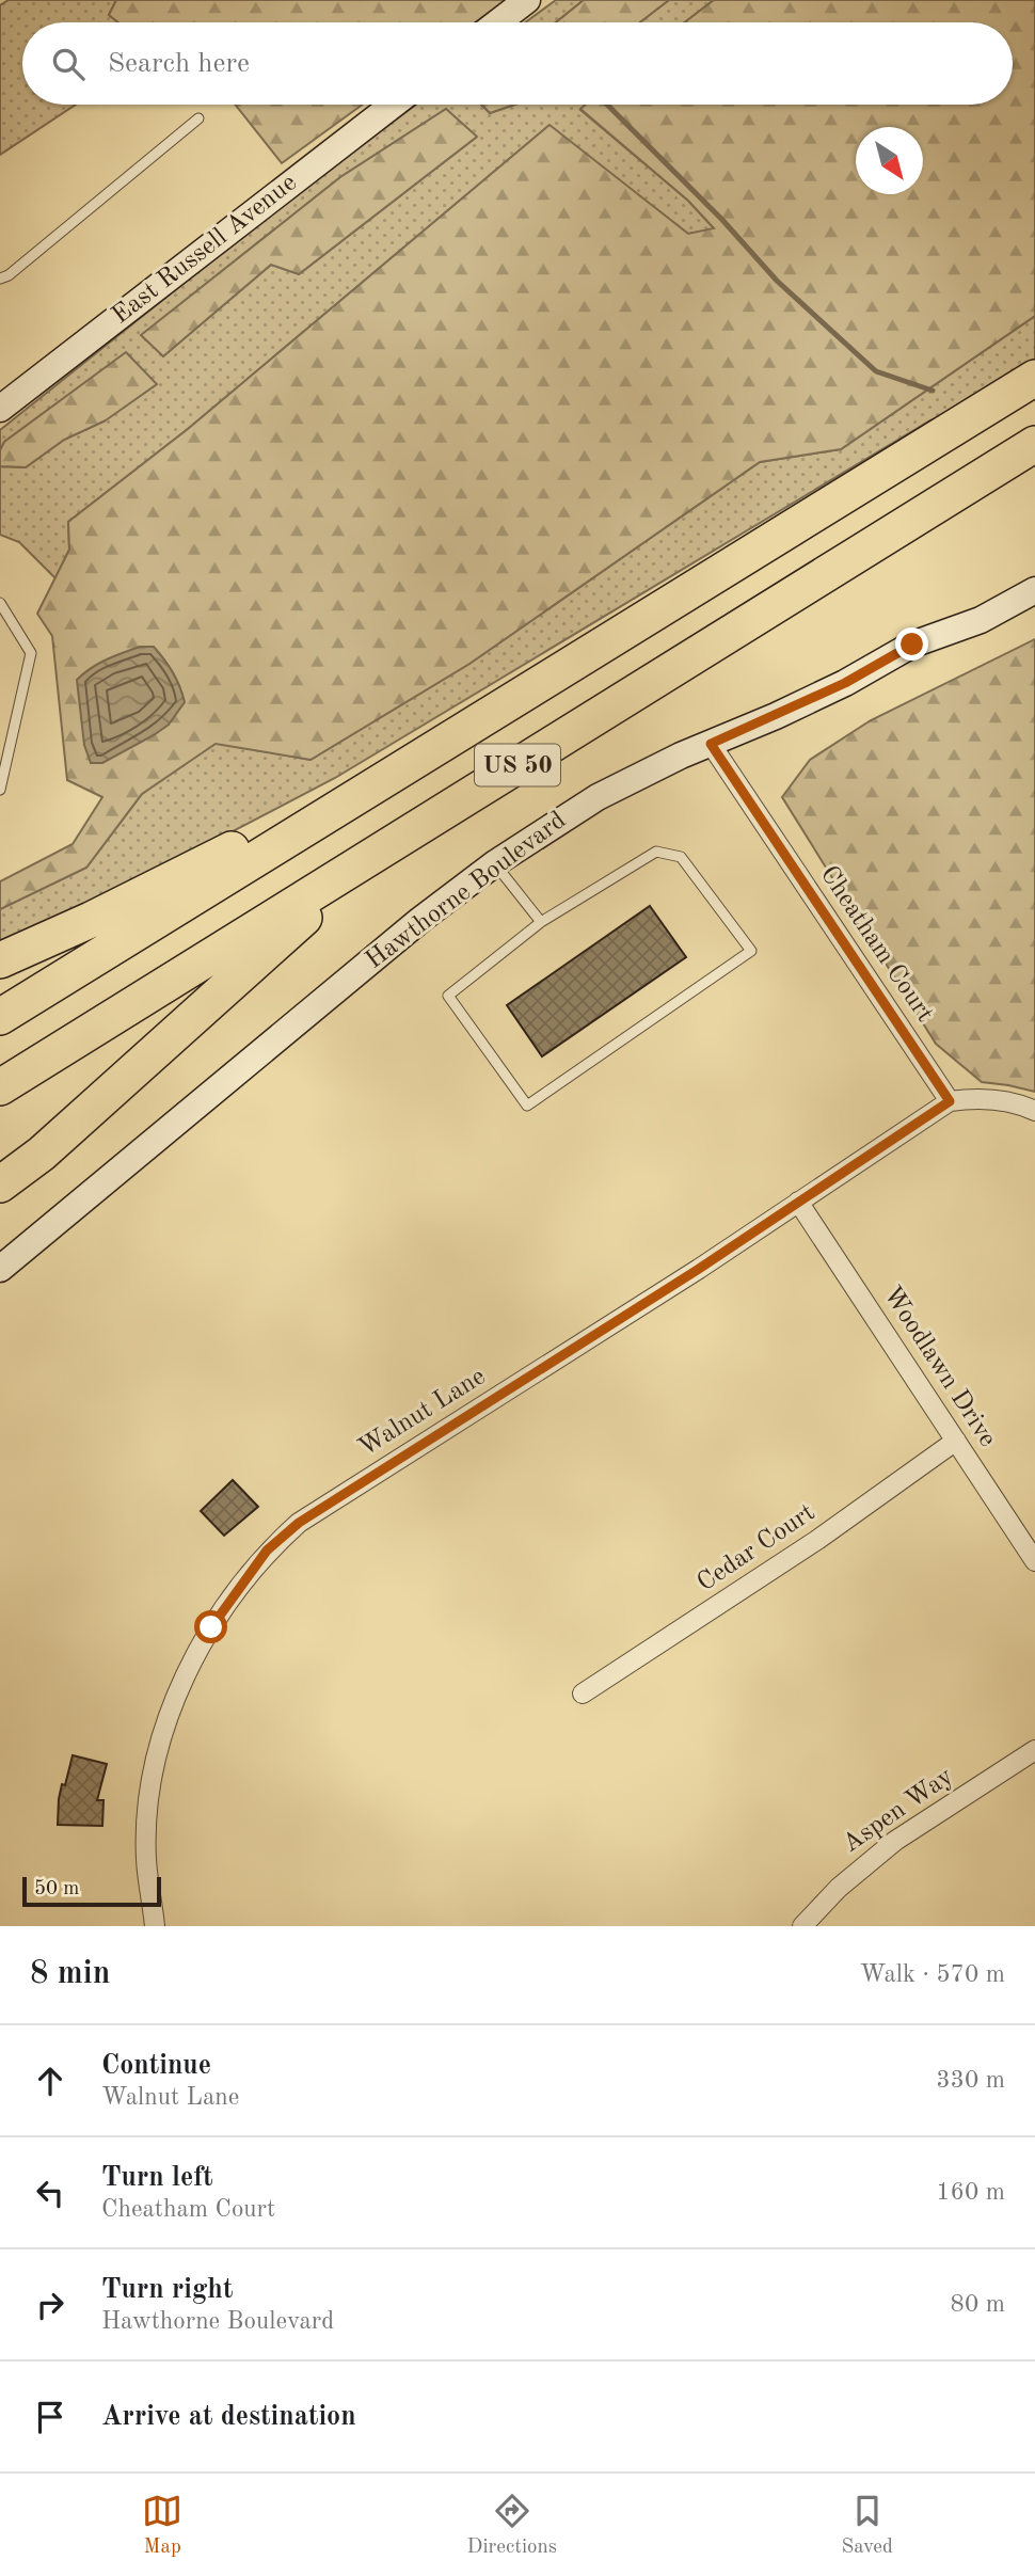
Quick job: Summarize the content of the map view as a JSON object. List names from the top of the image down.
{
  "streets": {
    "highway": ["US 50"],
    "street": [
      "East Russell Avenue",
      "Hawthorne Boulevard",
      "Cheatham Court",
      "Woodlawn Drive",
      "Walnut Lane",
      "Cedar Court",
      "Aspen Way"
    ]
  },
  "crossings": [
    ["Hawthorne Boulevard", "Cheatham Court"],
    ["Cheatham Court", "Walnut Lane"],
    ["Woodlawn Drive", "Walnut Lane"],
    ["Woodlawn Drive", "Cedar Court"]
  ],
  "scale_bar": "50 m",
  "north": "bottom right",
  "page": {
    "search": "Search here",
    "scale": "50 m",
    "heading": ["8 min", "Walk · 570 m"],
    "list": [
      ["Continue", "Walnut Lane", "330 m"],
      ["Turn left", "Cheatham Court", "160 m"],
      ["Turn right", "Hawthorne Boulevard", "80 m"],
      "Arrive at destination"
    ],
    "nav": ["Map", "Directions", "Saved"]
  }
}
